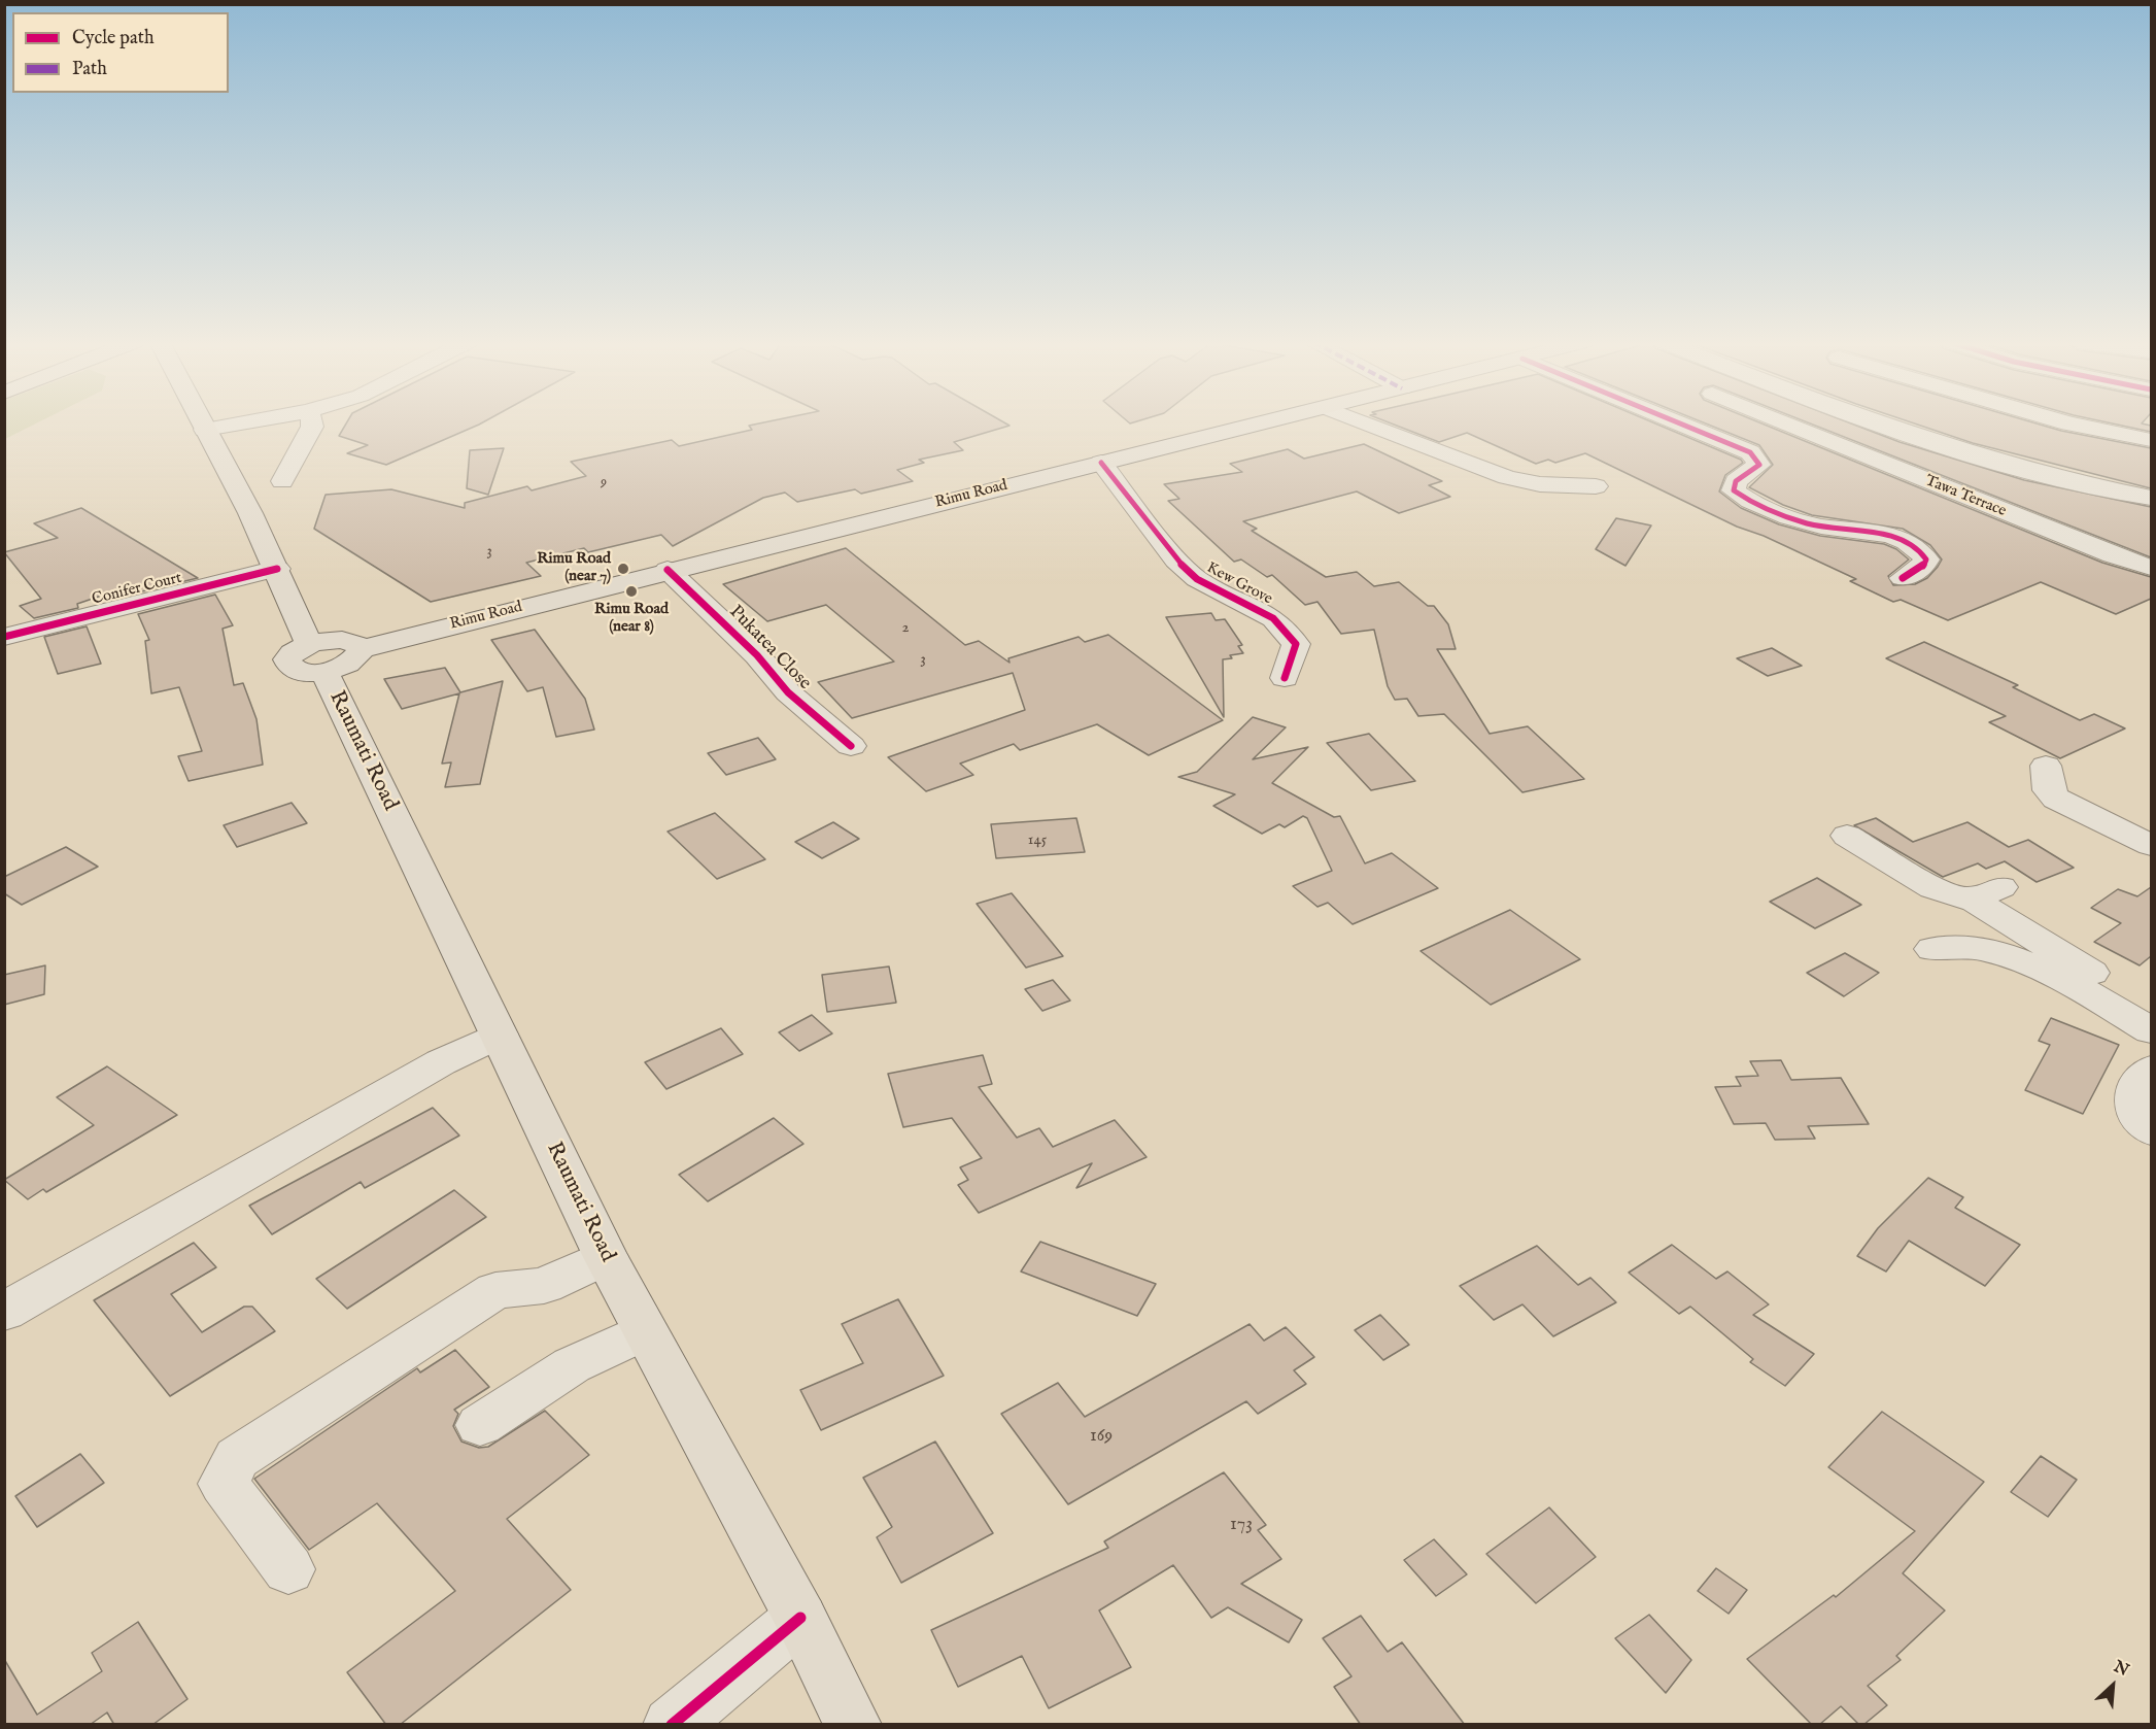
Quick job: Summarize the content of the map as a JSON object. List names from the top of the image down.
{
  "streets": {
    "main road": ["Rimu Road", "Raumati Road"],
    "street": [
      "Tawa Terrace",
      "Kew Grove",
      "Conifer Court",
      "Pukatea Close"
    ]
  },
  "crossings": [
    ["Rimu Road", "Kew Grove"],
    ["Rimu Road", "Pukatea Close"],
    ["Rimu Road", "Raumati Road"],
    ["Conifer Court", "Raumati Road"]
  ],
  "places": ["Rimu Road (near 7)", "Rimu Road (near 8)"],
  "house_numbers": [
    "9",
    "3",
    "2",
    "3",
    "145",
    "169",
    "173"
  ],
  "legend": ["Cycle path", "Path"],
  "north": "top right"
}
